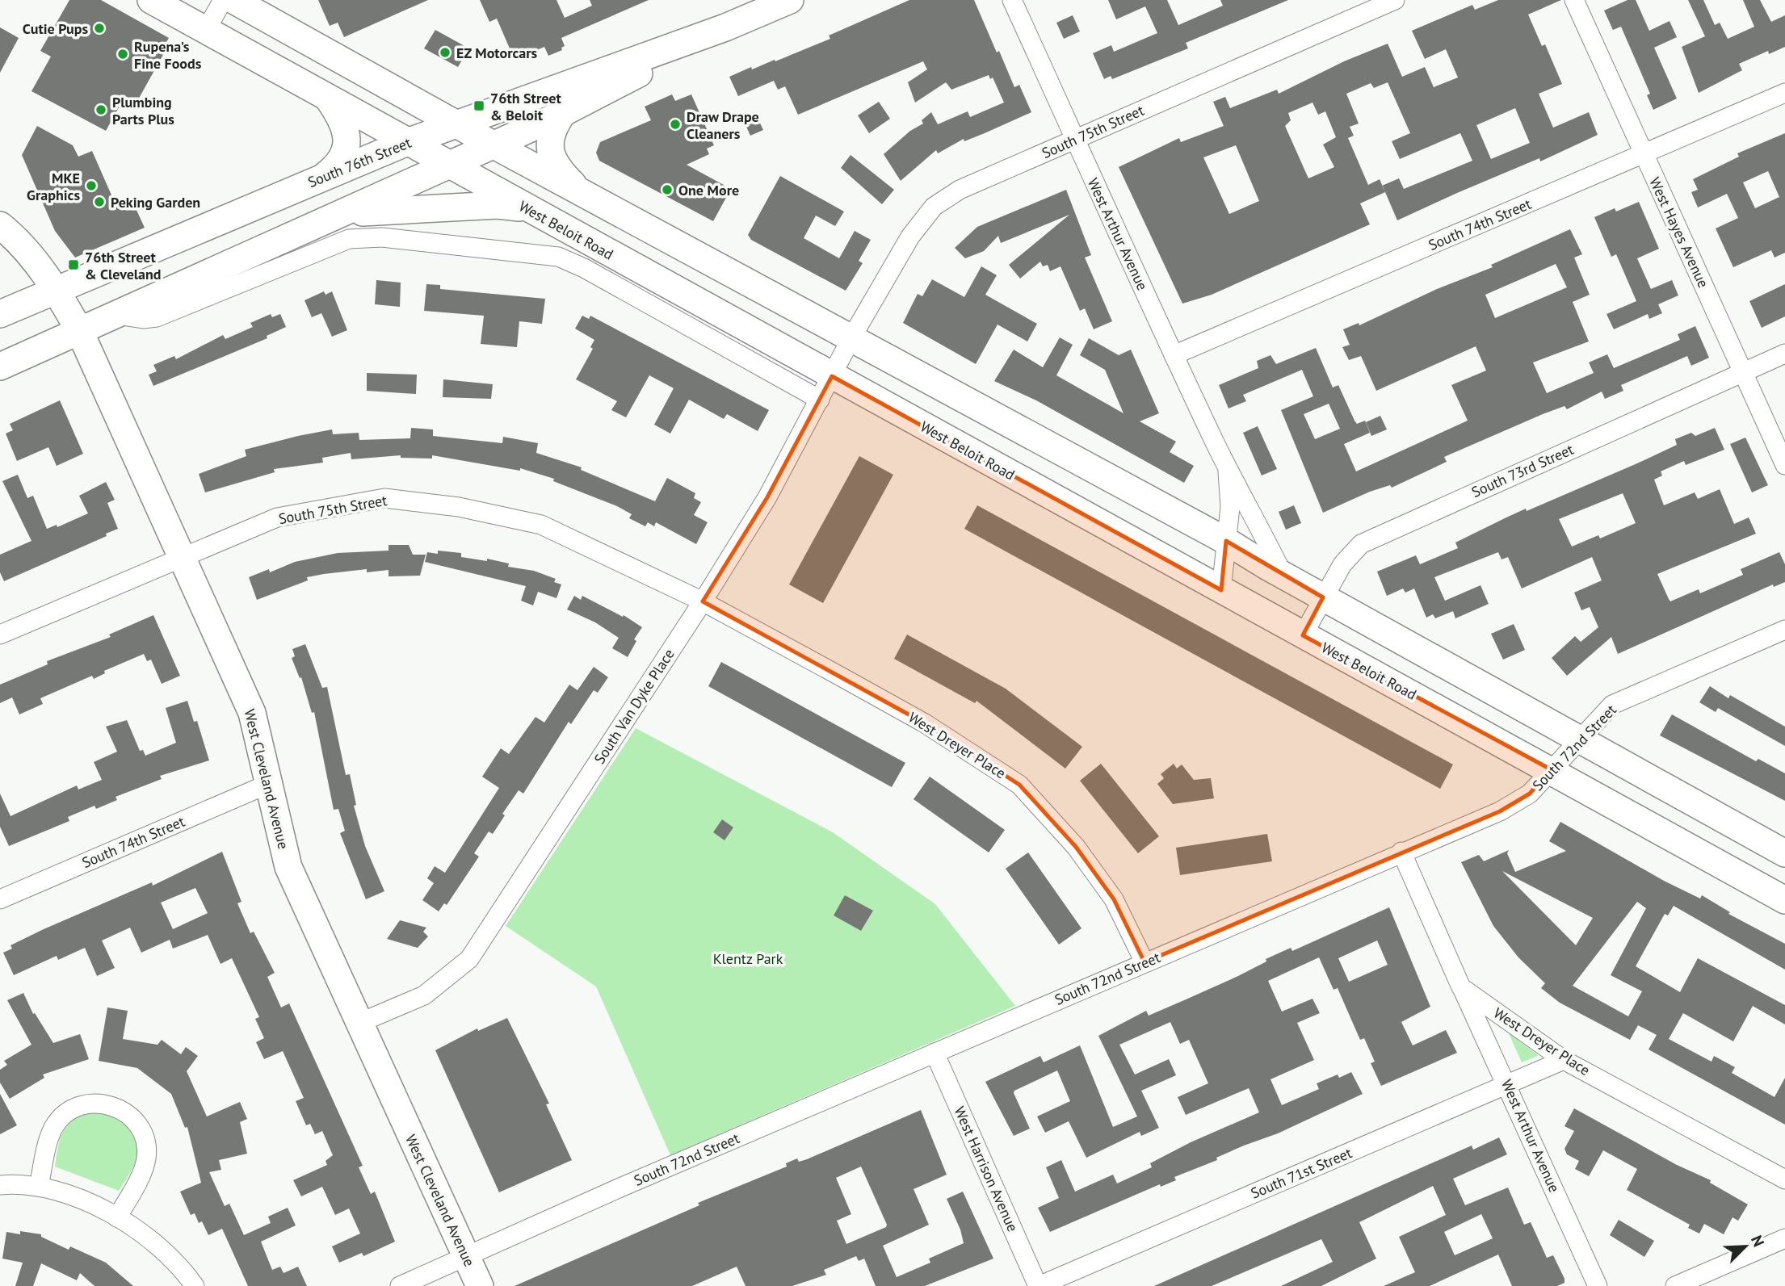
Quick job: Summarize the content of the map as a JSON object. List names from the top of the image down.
{
  "streets": {
    "main road": ["South 76th Street", "West Beloit Road", "West Cleveland Avenue"],
    "street": [
      "South 75th Street",
      "South 74th Street",
      "West Hayes Avenue",
      "West Arthur Avenue",
      "South 73rd Street",
      "South Van Dyke Place",
      "West Dreyer Place",
      "South 72nd Street",
      "West Harrison Avenue",
      "South 71st Street"
    ]
  },
  "crossings": [
    ["South 75th Street", "West Arthur Avenue"],
    ["South 75th Street", "South Van Dyke Place"],
    ["South 75th Street", "West Dreyer Place"],
    ["South 75th Street", "West Cleveland Avenue"],
    ["South 76th Street", "West Beloit Road"],
    ["South 76th Street", "West Cleveland Avenue"],
    ["South 74th Street", "West Hayes Avenue"],
    ["South 74th Street", "West Arthur Avenue"],
    ["South 74th Street", "West Cleveland Avenue"],
    ["West Beloit Road", "West Arthur Avenue"],
    ["West Beloit Road", "South 73rd Street"],
    ["West Beloit Road", "South Van Dyke Place"],
    ["West Beloit Road", "South 72nd Street"],
    ["West Hayes Avenue", "South 73rd Street"],
    ["West Arthur Avenue", "West Dreyer Place"],
    ["West Arthur Avenue", "South 71st Street"],
    ["South Van Dyke Place", "West Dreyer Place"],
    ["South Van Dyke Place", "West Cleveland Avenue"],
    ["West Dreyer Place", "South 72nd Street"],
    ["West Dreyer Place", "South 71st Street"],
    ["South 72nd Street", "West Cleveland Avenue"],
    ["South 72nd Street", "West Harrison Avenue"],
    ["West Harrison Avenue", "South 71st Street"]
  ],
  "parks": ["Klentz Park"],
  "places": {
    "other": [
      "Cutie Pups",
      "EZ Motorcars",
      "Rupena's Fine Foods",
      "Plumbing Parts Plus",
      "Draw Drape Cleaners",
      "MKE Graphics",
      "One More",
      "Peking Garden"
    ],
    "transit": ["76th Street & Beloit", "76th Street & Cleveland"]
  },
  "north": "top right"
}
